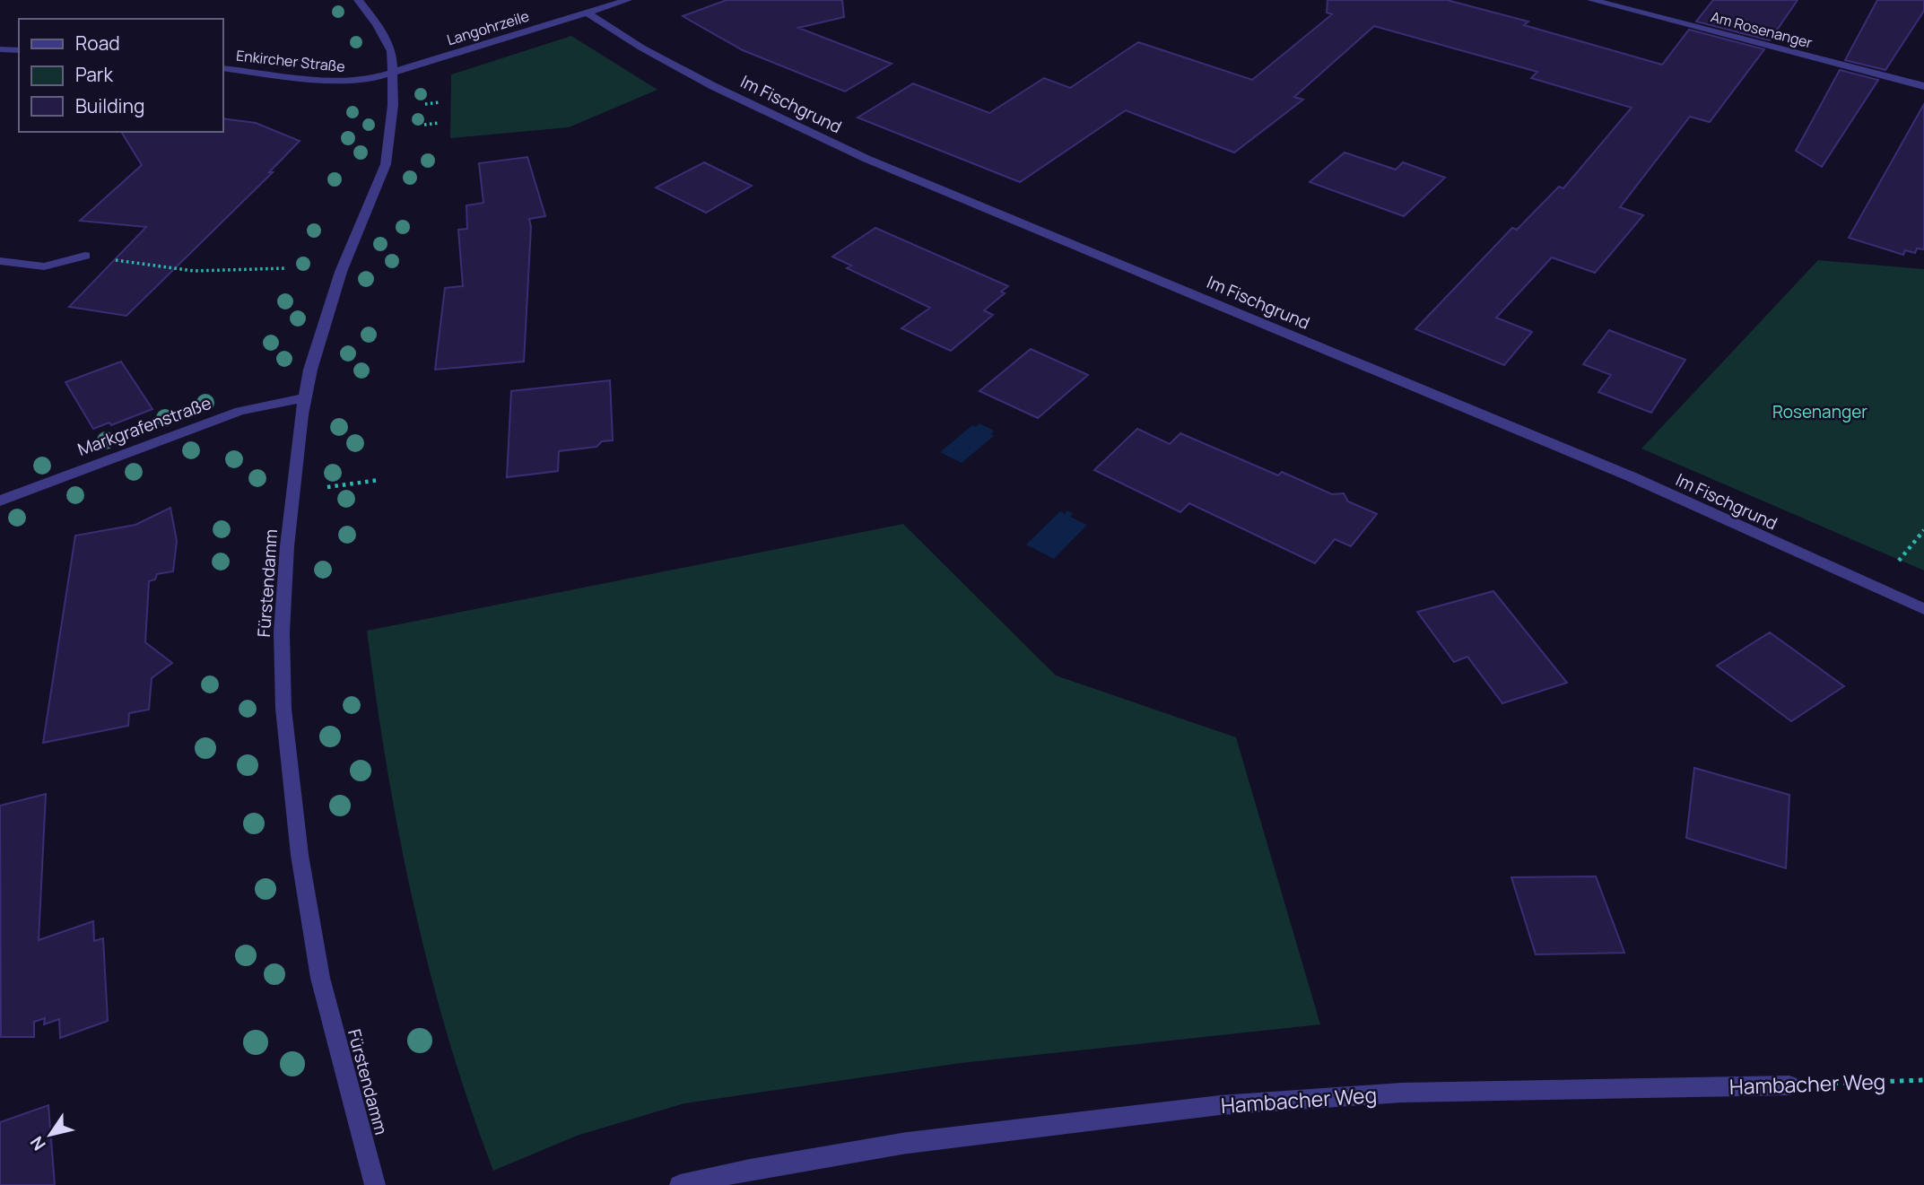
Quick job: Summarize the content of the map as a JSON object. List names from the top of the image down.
{
  "streets": {
    "street": [
      "Langohrzeile",
      "Am Rosenanger",
      "Enkircher Straße",
      "Im Fischgrund",
      "Markgrafenstraße",
      "Fürstendamm",
      "Hambacher Weg"
    ]
  },
  "crossings": [
    ["Langohrzeile", "Enkircher Straße"],
    ["Langohrzeile", "Im Fischgrund"],
    ["Langohrzeile", "Fürstendamm"],
    ["Enkircher Straße", "Fürstendamm"],
    ["Markgrafenstraße", "Fürstendamm"]
  ],
  "parks": ["Rosenanger"],
  "legend": ["Road", "Park", "Building"],
  "north": "bottom left"
}
